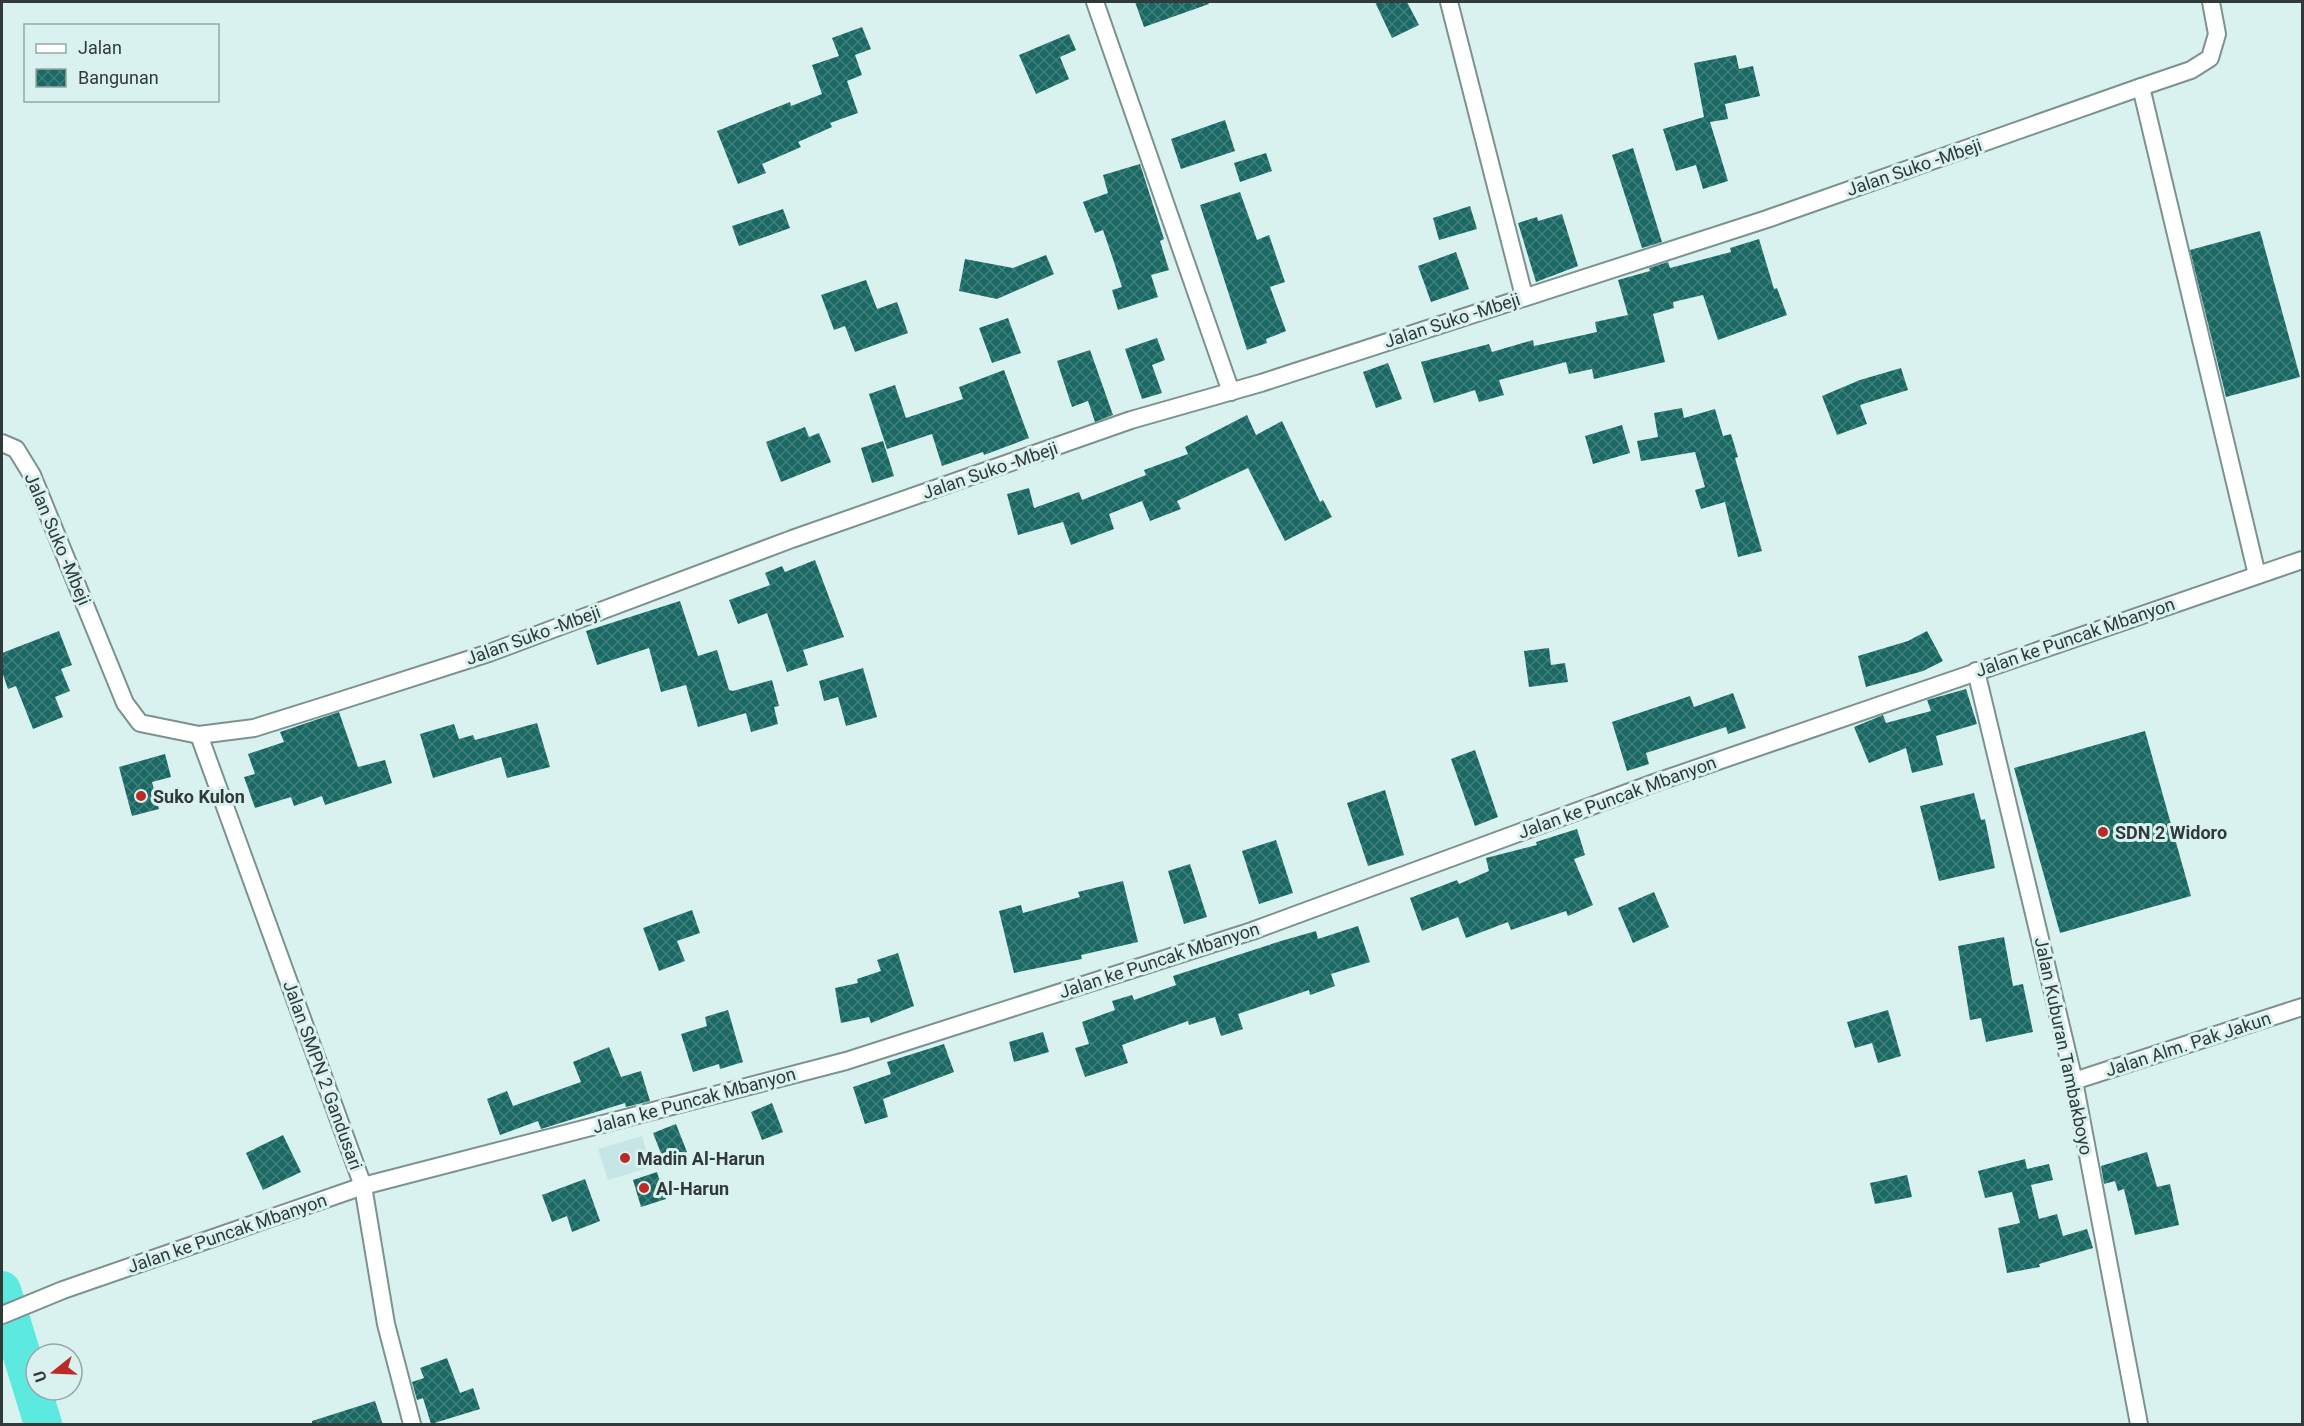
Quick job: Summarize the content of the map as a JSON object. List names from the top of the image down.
{
  "streets": {
    "street": [
      "Jalan Suko -Mbeji",
      "Jalan ke Puncak Mbanyon",
      "Jalan Alm. Pak Jakun",
      "Jalan Kuburan Tambakboyo",
      "Jalan SMPN 2 Gandusari"
    ]
  },
  "crossings": [
    ["Jalan Suko -Mbeji", "Jalan SMPN 2 Gandusari"],
    ["Jalan ke Puncak Mbanyon", "Jalan Kuburan Tambakboyo"],
    ["Jalan ke Puncak Mbanyon", "Jalan SMPN 2 Gandusari"],
    ["Jalan Alm. Pak Jakun", "Jalan Kuburan Tambakboyo"]
  ],
  "places": [
    "Suko Kulon",
    "SDN 2 Widoro",
    "Madin Al-Harun",
    "Al-Harun"
  ],
  "legend": ["Jalan", "Bangunan"],
  "north": "left"
}
